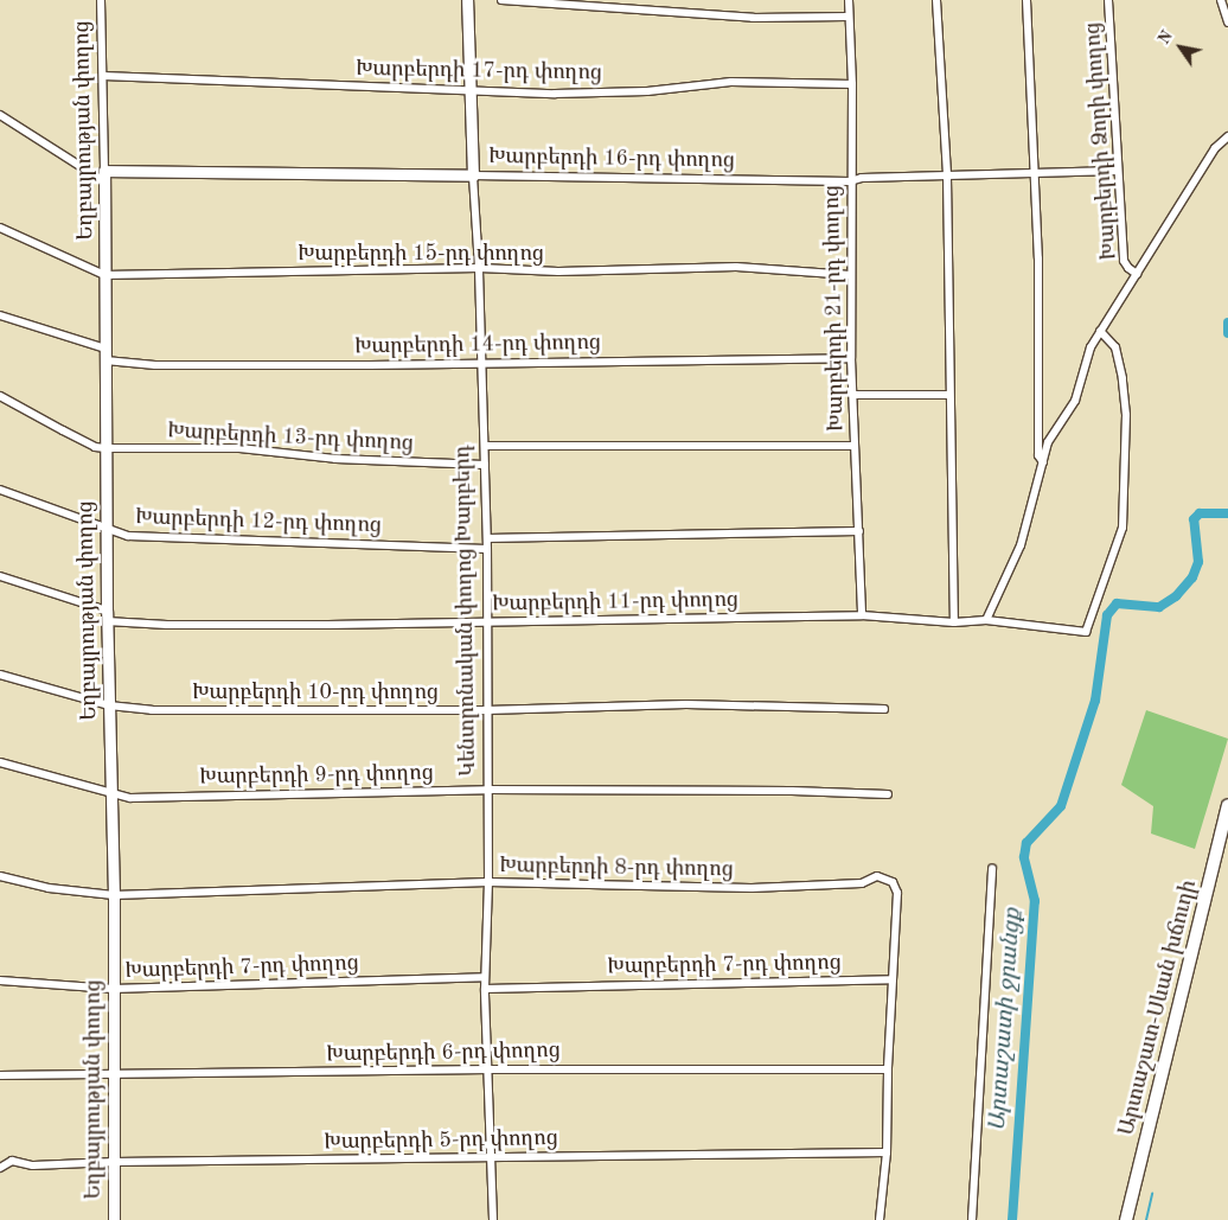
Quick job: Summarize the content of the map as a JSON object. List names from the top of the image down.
{
  "streets": {
    "main road": ["Արտաշատ-Սևան խճուղի"],
    "street": [
      "Խարբերդի 17-րդ փողոց",
      "Եղբայրության փողոց",
      "Խարբերդի Ձորի փողոց",
      "Խարբերդի 16-րդ փողոց",
      "Խարբերդի 15-րդ փողոց",
      "Խարբերդի 21-րդ փողոց",
      "Խարբերդի 14-րդ փողոց",
      "Խարբերդի 13-րդ փողոց",
      "Խարբերդի 12-րդ փողոց",
      "Խարբերդի 11-րդ փողոց",
      "Կենտրոնական փողոց Խարբերդ",
      "Խարբերդի 10-րդ փողոց",
      "Խարբերդի 9-րդ փողոց",
      "Խարբերդի 8-րդ փողոց",
      "Խարբերդի 7-րդ փողոց",
      "Խարբերդի 6-րդ փողոց",
      "Խարբերդի 5-րդ փողոց"
    ]
  },
  "crossings": [
    ["Խարբերդի 17-րդ փողոց", "Եղբայրության փողոց"],
    ["Խարբերդի 17-րդ փողոց", "Խարբերդի 21-րդ փողոց"],
    ["Խարբերդի 17-րդ փողոց", "Կենտրոնական փողոց Խարբերդ"],
    ["Եղբայրության փողոց", "Խարբերդի 16-րդ փողոց"],
    ["Եղբայրության փողոց", "Խարբերդի 15-րդ փողոց"],
    ["Եղբայրության փողոց", "Խարբերդի 14-րդ փողոց"],
    ["Եղբայրության փողոց", "Խարբերդի 13-րդ փողոց"],
    ["Եղբայրության փողոց", "Խարբերդի 12-րդ փողոց"],
    ["Եղբայրության փողոց", "Խարբերդի 11-րդ փողոց"],
    ["Եղբայրության փողոց", "Խարբերդի 10-րդ փողոց"],
    ["Եղբայրության փողոց", "Խարբերդի 9-րդ փողոց"],
    ["Եղբայրության փողոց", "Խարբերդի 8-րդ փողոց"],
    ["Եղբայրության փողոց", "Խարբերդի 7-րդ փողոց"],
    ["Եղբայրության փողոց", "Խարբերդի 6-րդ փողոց"],
    ["Եղբայրության փողոց", "Խարբերդի 5-րդ փողոց"],
    ["Խարբերդի Ձորի փողոց", "Խարբերդի 16-րդ փողոց"],
    ["Խարբերդի 16-րդ փողոց", "Խարբերդի 21-րդ փողոց"],
    ["Խարբերդի 16-րդ փողոց", "Կենտրոնական փողոց Խարբերդ"],
    ["Խարբերդի 15-րդ փողոց", "Խարբերդի 21-րդ փողոց"],
    ["Խարբերդի 15-րդ փողոց", "Կենտրոնական փողոց Խարբերդ"],
    ["Խարբերդի 21-րդ փողոց", "Խարբերդի 14-րդ փողոց"],
    ["Խարբերդի 21-րդ փողոց", "Խարբերդի 11-րդ փողոց"],
    ["Խարբերդի 14-րդ փողոց", "Կենտրոնական փողոց Խարբերդ"],
    ["Խարբերդի 13-րդ փողոց", "Կենտրոնական փողոց Խարբերդ"],
    ["Խարբերդի 12-րդ փողոց", "Կենտրոնական փողոց Խարբերդ"],
    ["Խարբերդի 11-րդ փողոց", "Կենտրոնական փողոց Խարբերդ"],
    ["Կենտրոնական փողոց Խարբերդ", "Խարբերդի 10-րդ փողոց"],
    ["Կենտրոնական փողոց Խարբերդ", "Խարբերդի 9-րդ փողոց"],
    ["Կենտրոնական փողոց Խարբերդ", "Խարբերդի 8-րդ փողոց"],
    ["Կենտրոնական փողոց Խարբերդ", "Խարբերդի 7-րդ փողոց"],
    ["Կենտրոնական փողոց Խարբերդ", "Խարբերդի 6-րդ փողոց"],
    ["Կենտրոնական փողոց Խարբերդ", "Խարբերդի 5-րդ փողոց"],
    ["Խարբերդի 8-րդ փողոց", "Խարբերդի 7-րդ փողոց"],
    ["Խարբերդի 8-րդ փողոց", "Խարբերդի 6-րդ փողոց"],
    ["Խարբերդի 8-րդ փողոց", "Խարբերդի 5-րդ փողոց"]
  ],
  "water": ["Արտաշատի ջրանցք"],
  "north": "top left"
}
